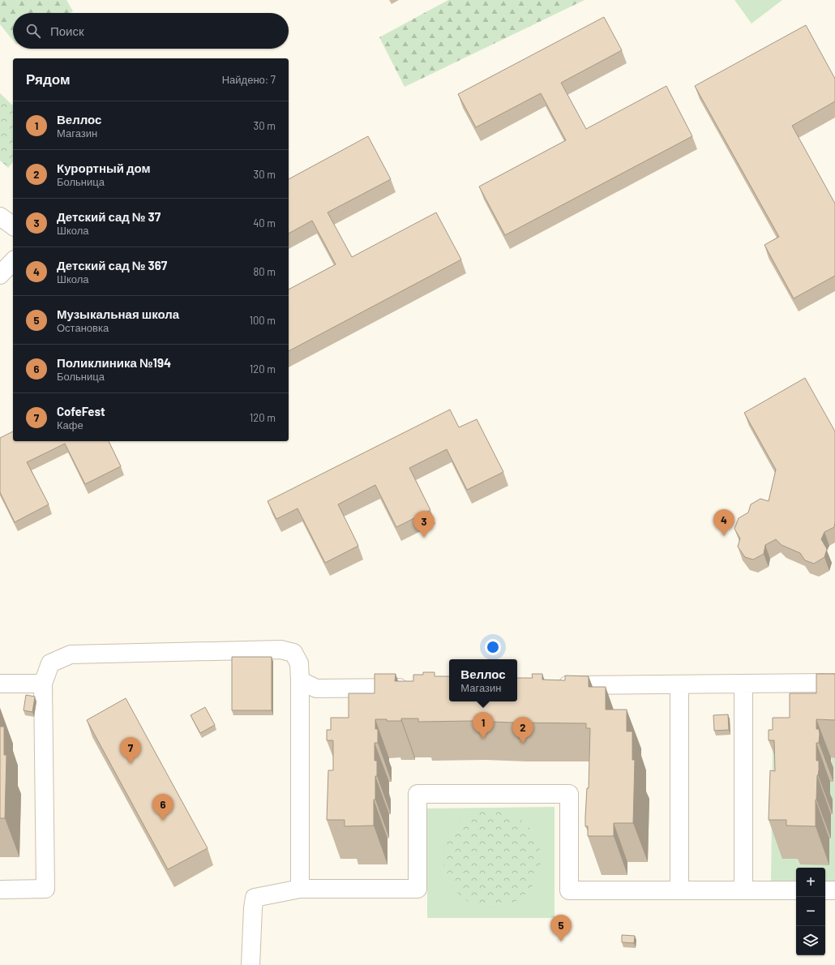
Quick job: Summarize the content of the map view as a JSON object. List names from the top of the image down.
{
  "page": {
    "search": "Поиск",
    "heading": ["Рядом", "Найдено: 7"],
    "list": [
      {
        "mark": "1",
        "name": "Веллос",
        "note": "Магазин",
        "value": "30 m"
      },
      {
        "mark": "2",
        "name": "Курортный дом",
        "note": "Больница",
        "value": "30 m"
      },
      {
        "mark": "3",
        "name": "Детский сад № 37",
        "note": "Школа",
        "value": "40 m"
      },
      {
        "mark": "4",
        "name": "Детский сад № 367",
        "note": "Школа",
        "value": "80 m"
      },
      {
        "mark": "5",
        "name": "Музыкальная школа",
        "note": "Остановка",
        "value": "100 m"
      },
      {
        "mark": "6",
        "name": "Поликлиника №194",
        "note": "Больница",
        "value": "120 m"
      },
      {
        "mark": "7",
        "name": "CofeFest",
        "note": "Кафе",
        "value": "120 m"
      }
    ],
    "pins": [
      "4",
      "3",
      "1",
      "2",
      "7",
      "6",
      "5"
    ],
    "popup": ["Веллос", "Магазин"],
    "map_buttons": ["+", "−"]
  }
}
